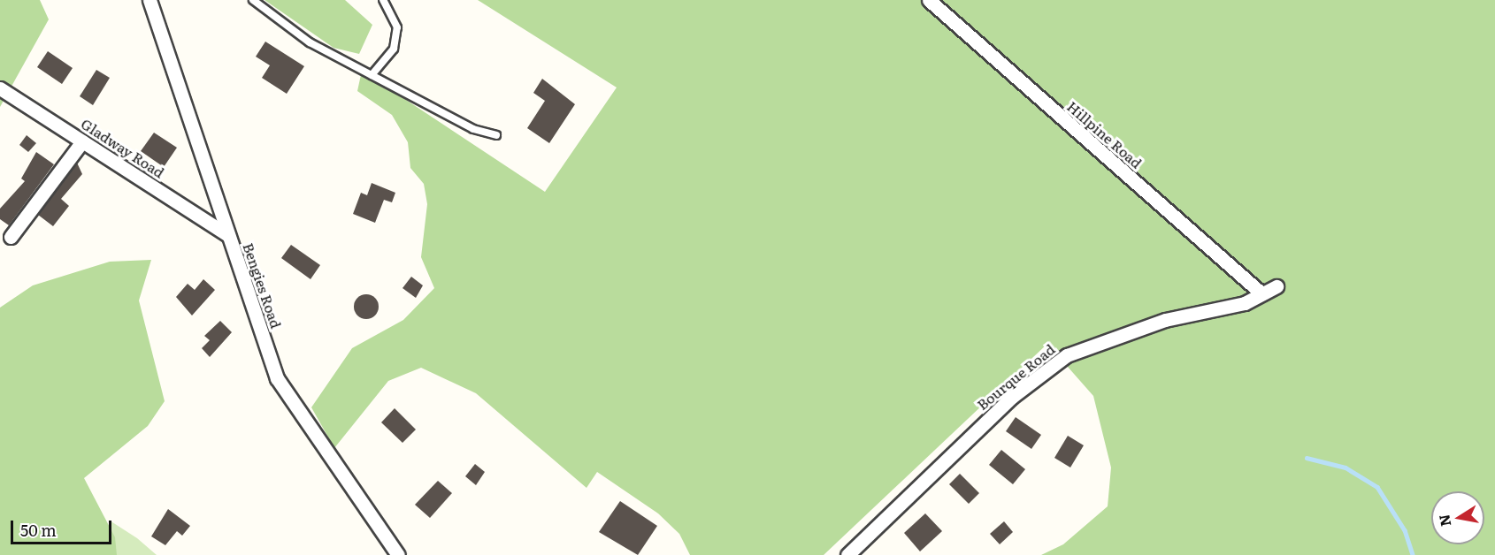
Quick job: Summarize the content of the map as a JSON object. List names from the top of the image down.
{
  "streets": {
    "street": [
      "Hillpine Road",
      "Gladway Road",
      "Bengies Road",
      "Bourque Road"
    ]
  },
  "crossings": [
    ["Hillpine Road", "Bourque Road"],
    ["Gladway Road", "Bengies Road"]
  ],
  "scale_bar": "50 m",
  "north": "left"
}
